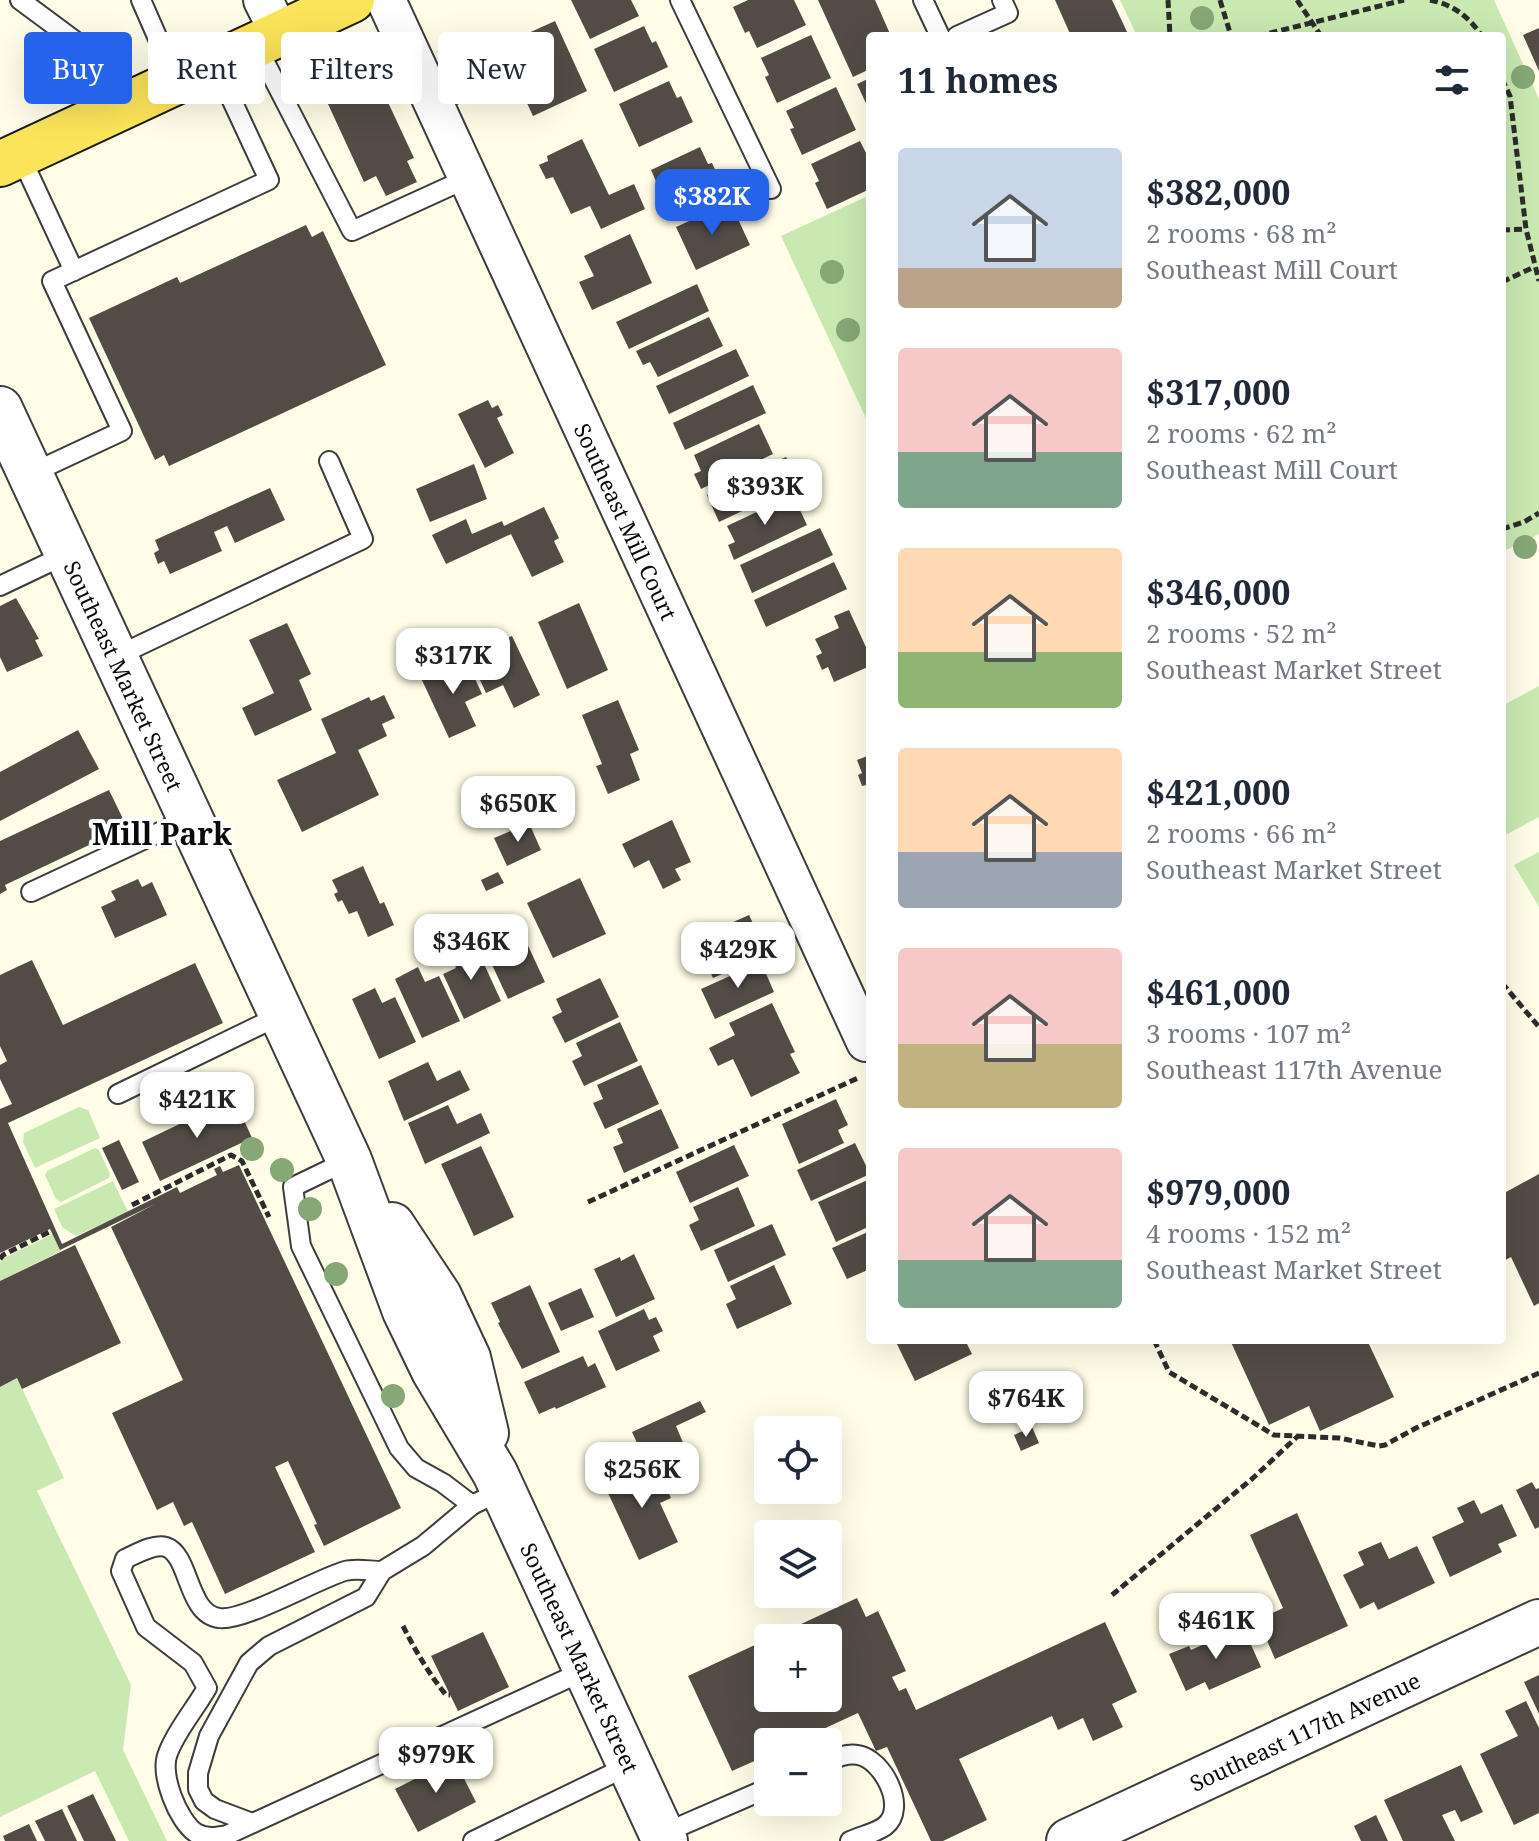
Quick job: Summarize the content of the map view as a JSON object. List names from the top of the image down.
{
  "streets": {
    "street": ["Southeast Mill Court", "Southeast Market Street", "Southeast 117th Avenue"]
  },
  "districts": ["Mill Park"],
  "page": {
    "chip": [
      "Buy",
      "Rent",
      "Filters",
      "New"
    ],
    "heading": "11 homes",
    "list": [
      {
        "name": "$382,000",
        "note": "2 rooms · 68 m² · Southeast Mill Court"
      },
      {
        "name": "$317,000",
        "note": "2 rooms · 62 m² · Southeast Mill Court"
      },
      {
        "name": "$346,000",
        "note": "2 rooms · 52 m² · Southeast Market Street"
      },
      {
        "name": "$421,000",
        "note": "2 rooms · 66 m² · Southeast Market Street"
      },
      {
        "name": "$461,000",
        "note": "3 rooms · 107 m² · Southeast 117th Avenue"
      },
      {
        "name": "$979,000",
        "note": "4 rooms · 152 m² · Southeast Market Street"
      }
    ],
    "price": [
      "$382K",
      "$393K",
      "$317K",
      "$650K",
      "$346K",
      "$429K",
      "$421K",
      "$764K",
      "$256K",
      "$461K",
      "$979K"
    ],
    "map_buttons": ["+", "−"]
  }
}
